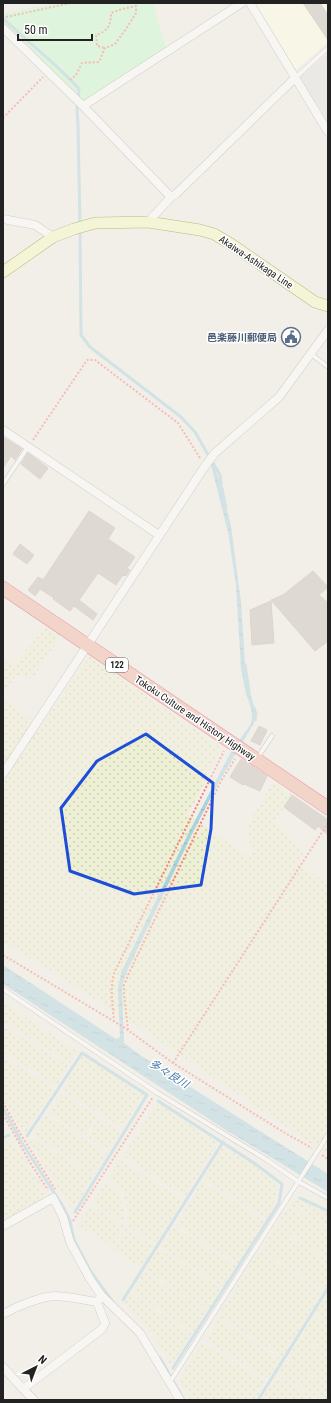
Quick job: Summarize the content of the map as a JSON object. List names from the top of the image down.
{
  "streets": {
    "highway": ["122", "Tokoku Culture and History Highway"],
    "main road": ["Akaiwa-Ashikaga Line"]
  },
  "water": ["多々良川"],
  "places": {
    "public building": ["邑楽藤川郵便局"]
  },
  "scale_bar": "50 m",
  "north": "top right"
}
